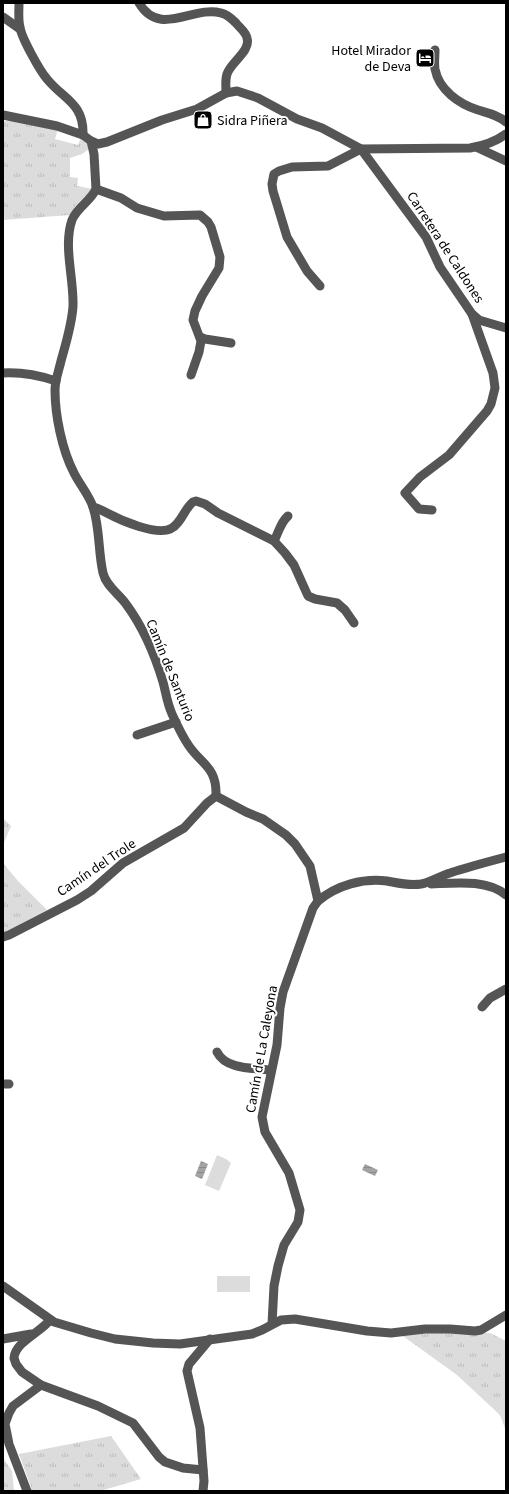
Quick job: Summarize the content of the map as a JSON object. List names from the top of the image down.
{
  "streets": {
    "street": [
      "Carretera de Caldones",
      "Camín de Santurio",
      "Camín del Trole",
      "Camín de La Caleyona"
    ]
  },
  "crossings": [
    ["Camín de Santurio", "Camín del Trole"]
  ],
  "places": {
    "hotel": ["Hotel Mirador de Deva"],
    "shop": ["Sidra Piñera"]
  }
}
